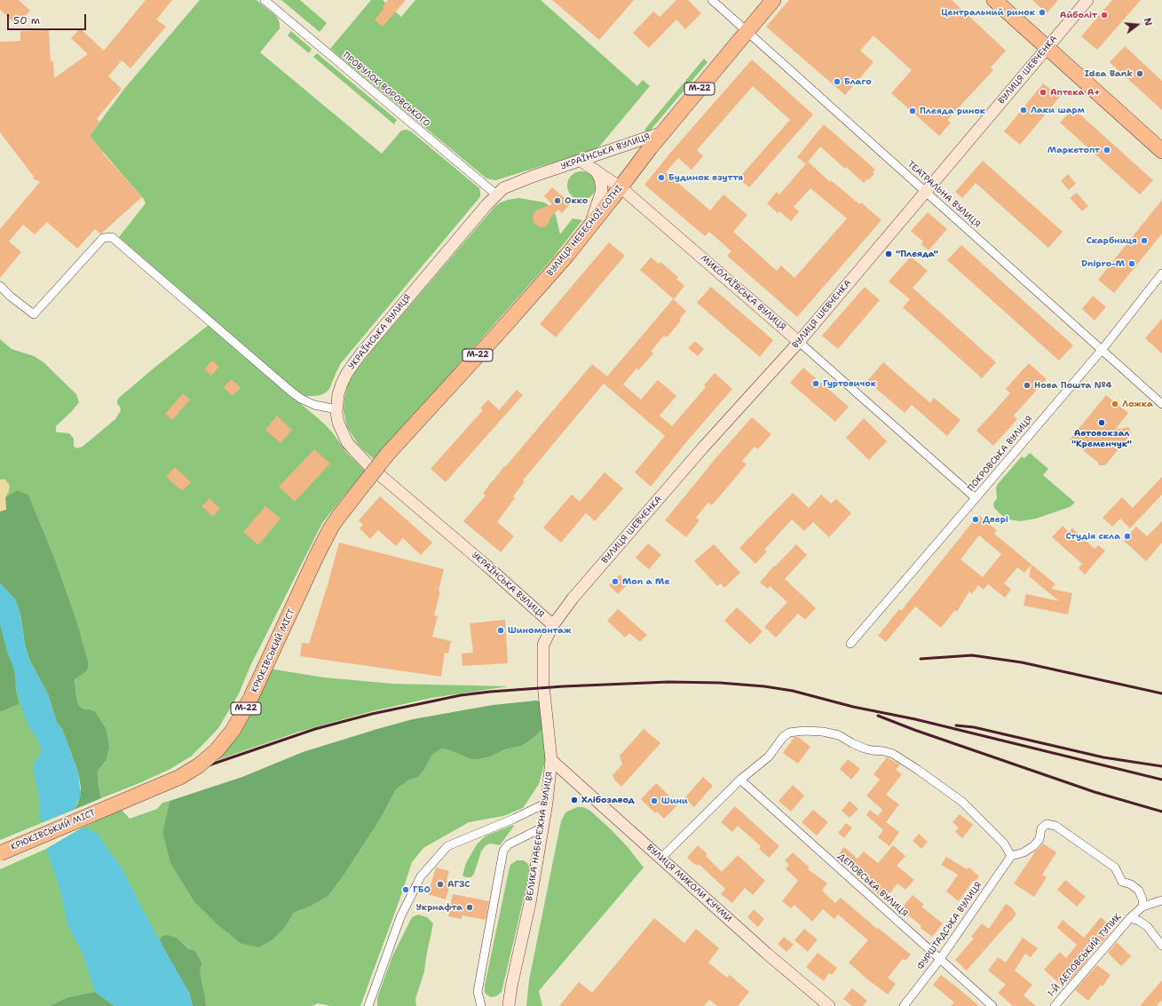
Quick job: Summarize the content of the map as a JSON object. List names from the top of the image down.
{
  "streets": {
    "highway": ["М-22", "ВУЛИЦЯ НЕБЕСНОЇ СОТНІ", "КРЮКІВСЬКИЙ МІСТ"],
    "street": [
      "ВУЛИЦЯ ШЕВЧЕНКА",
      "ПРОВУЛОК ВОРОВСЬКОГО",
      "УКРАЇНСЬКА ВУЛИЦЯ",
      "ТЕАТРАЛЬНА ВУЛИЦЯ",
      "МИКОЛАЇВСЬКА ВУЛИЦЯ",
      "ПОКРОВСЬКА ВУЛИЦЯ",
      "ВЕЛИКА НАБЕРЕЖНА ВУЛИЦЯ",
      "ВУЛИЦЯ МИКОЛИ КУЧМИ",
      "ДЕПОВСЬКА ВУЛИЦЯ",
      "ФУРШТАДСЬКА ВУЛИЦЯ",
      "1-Й ДЕПОВСЬКИЙ ТУПИК"
    ]
  },
  "crossings": [
    ["ВУЛИЦЯ ШЕВЧЕНКА", "УКРАЇНСЬКА ВУЛИЦЯ"],
    ["ВУЛИЦЯ ШЕВЧЕНКА", "ТЕАТРАЛЬНА ВУЛИЦЯ"],
    ["ВУЛИЦЯ ШЕВЧЕНКА", "МИКОЛАЇВСЬКА ВУЛИЦЯ"],
    ["ВУЛИЦЯ ШЕВЧЕНКА", "ВЕЛИКА НАБЕРЕЖНА ВУЛИЦЯ"],
    ["ПРОВУЛОК ВОРОВСЬКОГО", "УКРАЇНСЬКА ВУЛИЦЯ"],
    ["УКРАЇНСЬКА ВУЛИЦЯ", "ВУЛИЦЯ НЕБЕСНОЇ СОТНІ"],
    ["УКРАЇНСЬКА ВУЛИЦЯ", "МИКОЛАЇВСЬКА ВУЛИЦЯ"],
    ["УКРАЇНСЬКА ВУЛИЦЯ", "ВЕЛИКА НАБЕРЕЖНА ВУЛИЦЯ"],
    ["ТЕАТРАЛЬНА ВУЛИЦЯ", "ВУЛИЦЯ НЕБЕСНОЇ СОТНІ"],
    ["ТЕАТРАЛЬНА ВУЛИЦЯ", "ПОКРОВСЬКА ВУЛИЦЯ"],
    ["ВУЛИЦЯ НЕБЕСНОЇ СОТНІ", "МИКОЛАЇВСЬКА ВУЛИЦЯ"],
    ["ВУЛИЦЯ НЕБЕСНОЇ СОТНІ", "КРЮКІВСЬКИЙ МІСТ"],
    ["МИКОЛАЇВСЬКА ВУЛИЦЯ", "ПОКРОВСЬКА ВУЛИЦЯ"],
    ["ВЕЛИКА НАБЕРЕЖНА ВУЛИЦЯ", "ВУЛИЦЯ МИКОЛИ КУЧМИ"],
    ["ДЕПОВСЬКА ВУЛИЦЯ", "ФУРШТАДСЬКА ВУЛИЦЯ"]
  ],
  "places": [
    "Центральний ринок",
    "Айболіт",
    "Idea Bank",
    "Благо",
    "Аптека А+",
    "Лаки шарм",
    "Плеяда ринок",
    "Маркетопт",
    "Будинок взуття",
    "Окко",
    "Скарбниця",
    "\"Плеяда\"",
    "Dnipro-M",
    "Гуртовичок",
    "Нова Пошта №4",
    "Ложка",
    "Автовокзал \"Кременчук\"",
    "Двері",
    "Студія скла",
    "Mon a Me",
    "Шиномонтаж",
    "Хлібозавод",
    "Шини",
    "АГЗС",
    "ГБО",
    "Укрнафта"
  ],
  "scale_bar": "50 m",
  "north": "right"
}
